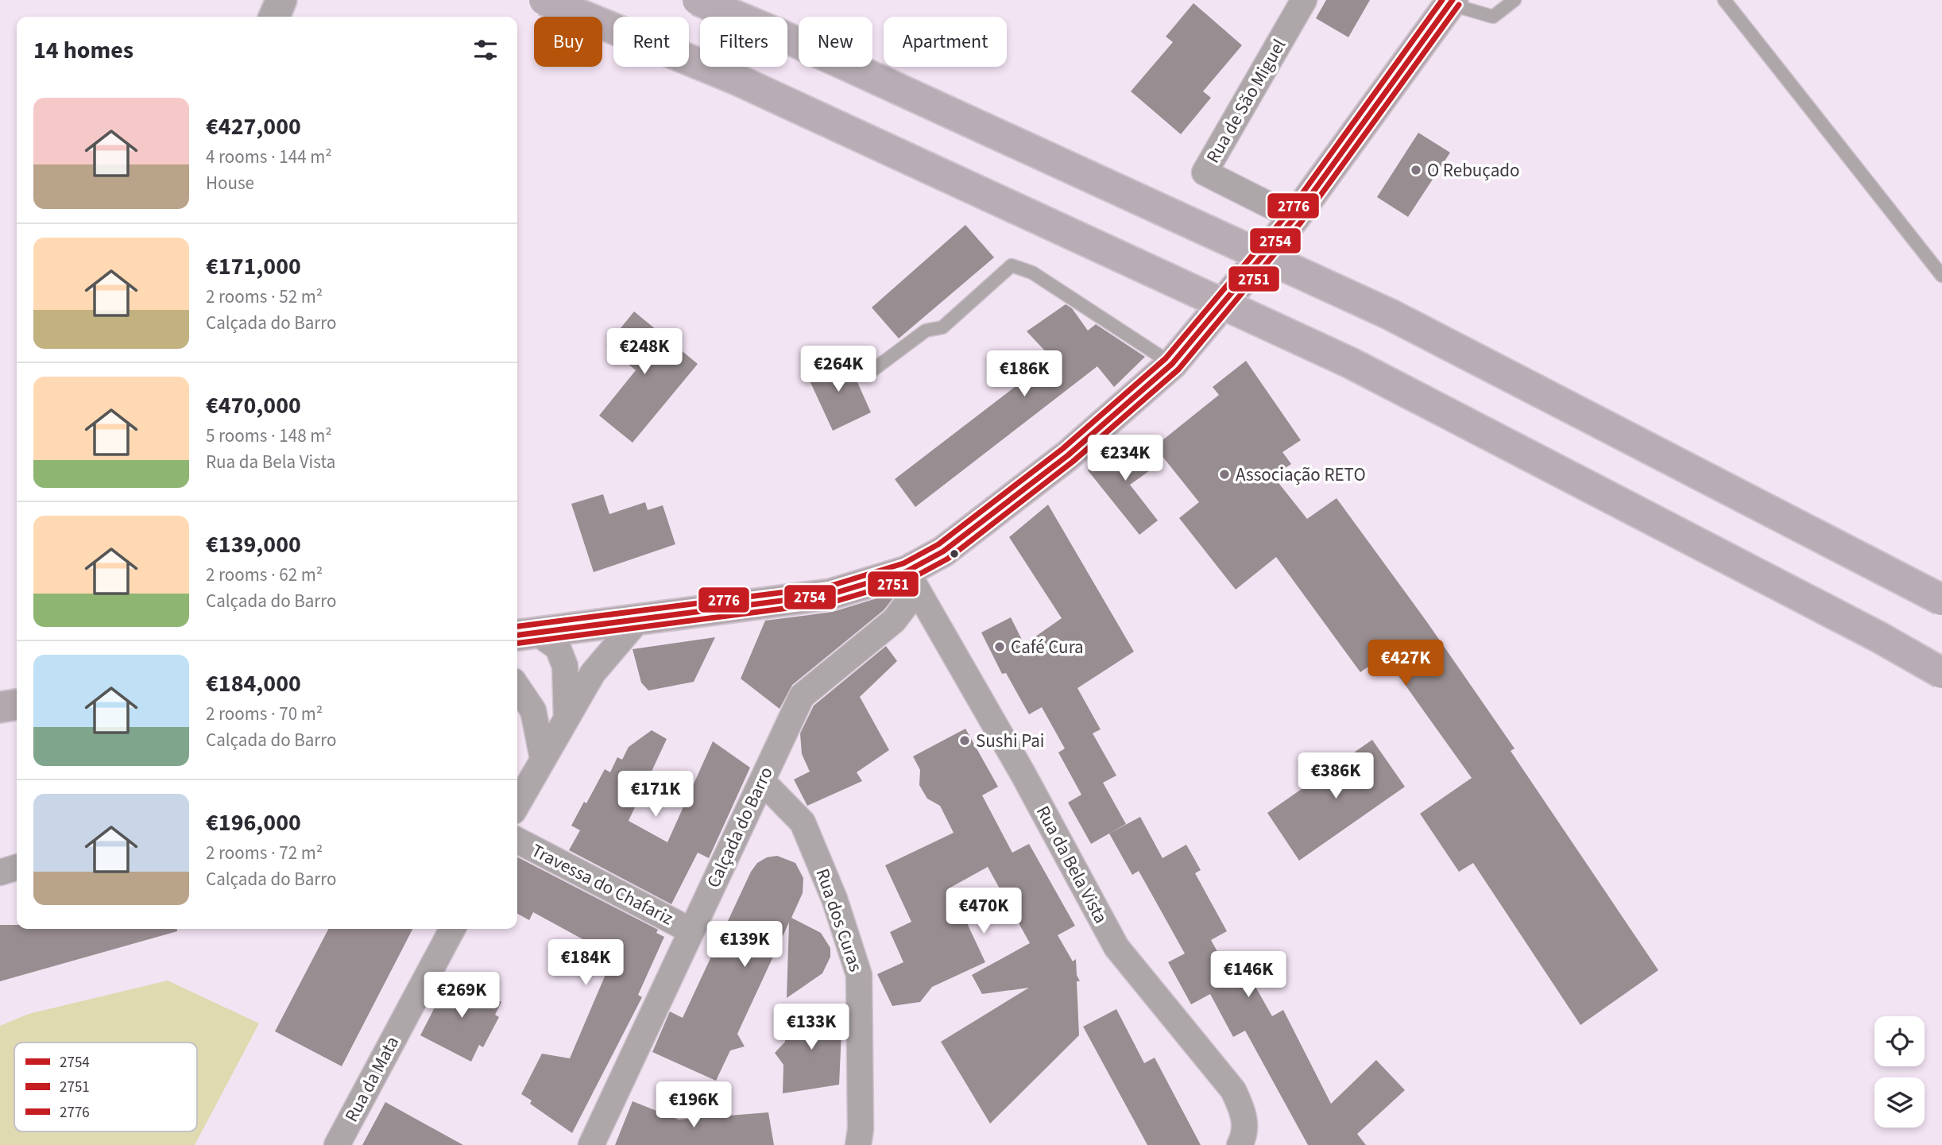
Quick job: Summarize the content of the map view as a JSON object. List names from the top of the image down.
{
  "streets": {
    "street": [
      "Rua de São Miguel",
      "Calçada do Barro",
      "Rua da Bela Vista",
      "Travessa do Chafariz",
      "Rua dos Curas",
      "Rua da Mata"
    ]
  },
  "crossings": [
    ["Calçada do Barro", "Rua da Bela Vista"],
    ["Calçada do Barro", "Travessa do Chafariz"],
    ["Calçada do Barro", "Rua dos Curas"]
  ],
  "places": [
    "O Rebuçado",
    "Associação RETO",
    "Café Cura",
    "Sushi Pai"
  ],
  "lines": ["transit line 2754", "transit line 2776", "transit line 2751"],
  "legend": ["2754", "2751", "2776"],
  "page": {
    "chip": [
      "Buy",
      "Rent",
      "Filters",
      "New",
      "Apartment"
    ],
    "heading": "14 homes",
    "list": [
      {
        "name": "€427,000",
        "note": "4 rooms · 144 m² · House"
      },
      {
        "name": "€171,000",
        "note": "2 rooms · 52 m² · Calçada do Barro"
      },
      {
        "name": "€470,000",
        "note": "5 rooms · 148 m² · Rua da Bela Vista"
      },
      {
        "name": "€139,000",
        "note": "2 rooms · 62 m² · Calçada do Barro"
      },
      {
        "name": "€184,000",
        "note": "2 rooms · 70 m² · Calçada do Barro"
      },
      {
        "name": "€196,000",
        "note": "2 rooms · 72 m² · Calçada do Barro"
      }
    ],
    "price": [
      "€248K",
      "€264K",
      "€186K",
      "€234K",
      "€427K",
      "€386K",
      "€171K",
      "€470K",
      "€139K",
      "€184K",
      "€146K",
      "€269K",
      "€133K",
      "€196K"
    ]
  }
}
